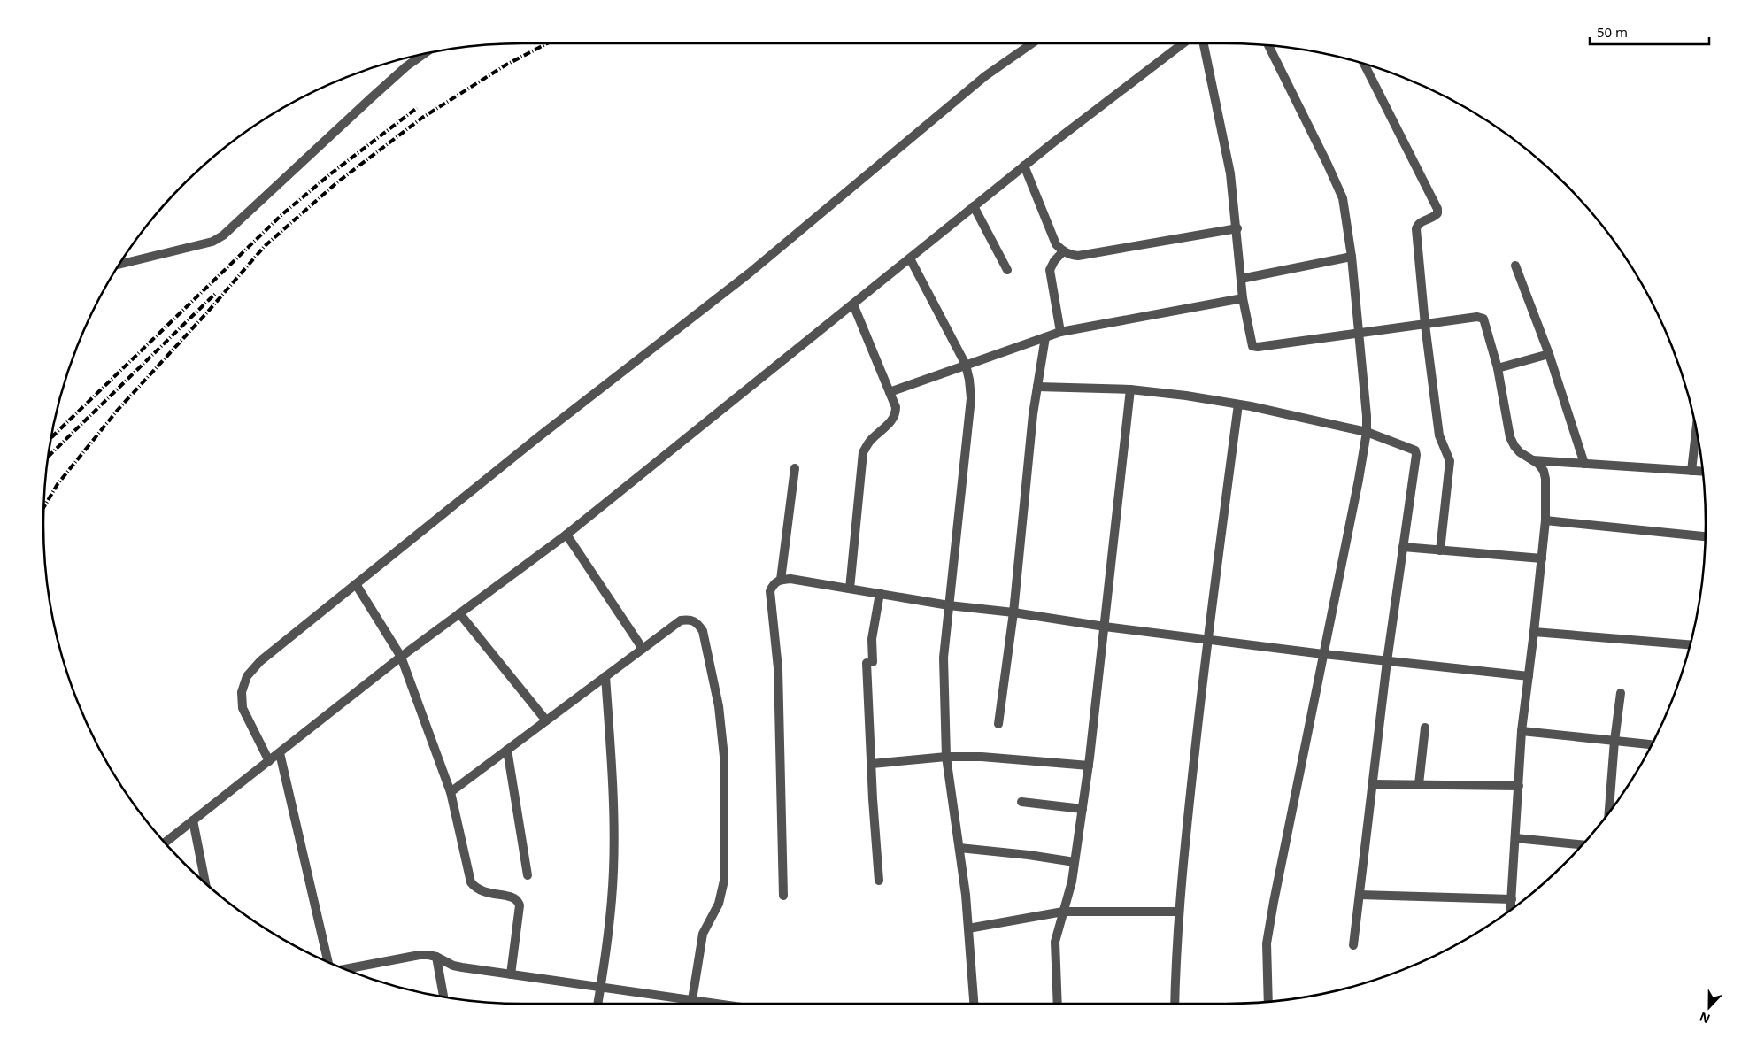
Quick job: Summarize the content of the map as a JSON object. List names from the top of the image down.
{
  "scale_bar": "50 m",
  "north": "bottom"
}
